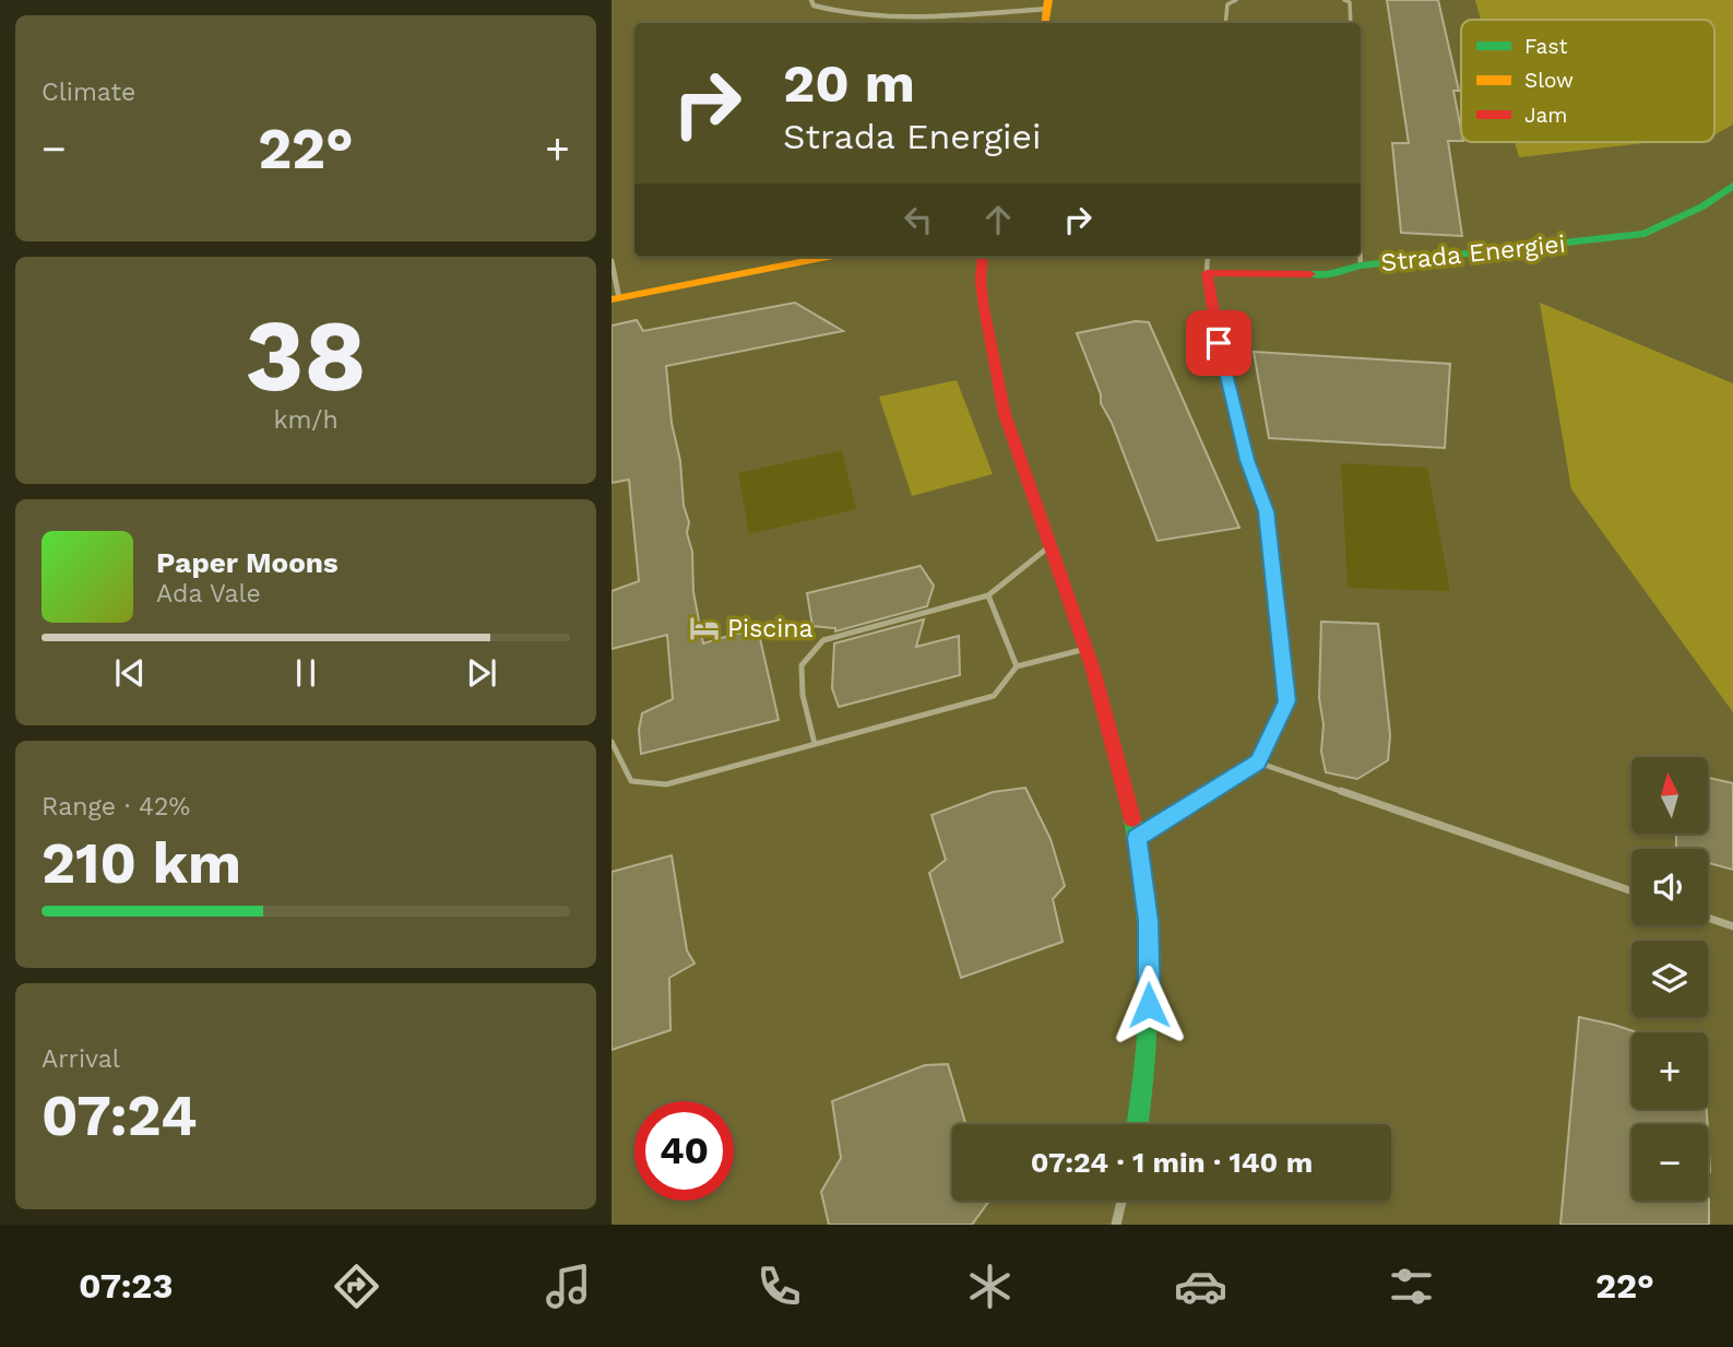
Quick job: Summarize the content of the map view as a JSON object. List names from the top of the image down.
{
  "streets": {
    "street": ["Strada Energiei"]
  },
  "places": {
    "hotel": ["Piscina"]
  },
  "legend": ["Fast", "Slow", "Jam"],
  "north": "top",
  "page": {
    "tile": [
      "Climate",
      ["38", "km/h"],
      ["Range · 42%", "210 km"],
      ["Arrival", "07:24"]
    ],
    "turn": ["20 m", "Strada Energiei"],
    "heat": ["−", "22°", "+"],
    "song": ["Paper Moons", "Ada Vale"],
    "map_buttons": ["+", "−"],
    "limit": "40",
    "trip": "07:24 · 1 min · 140 m",
    "tabs": ["07:23", "22°"]
  }
}
